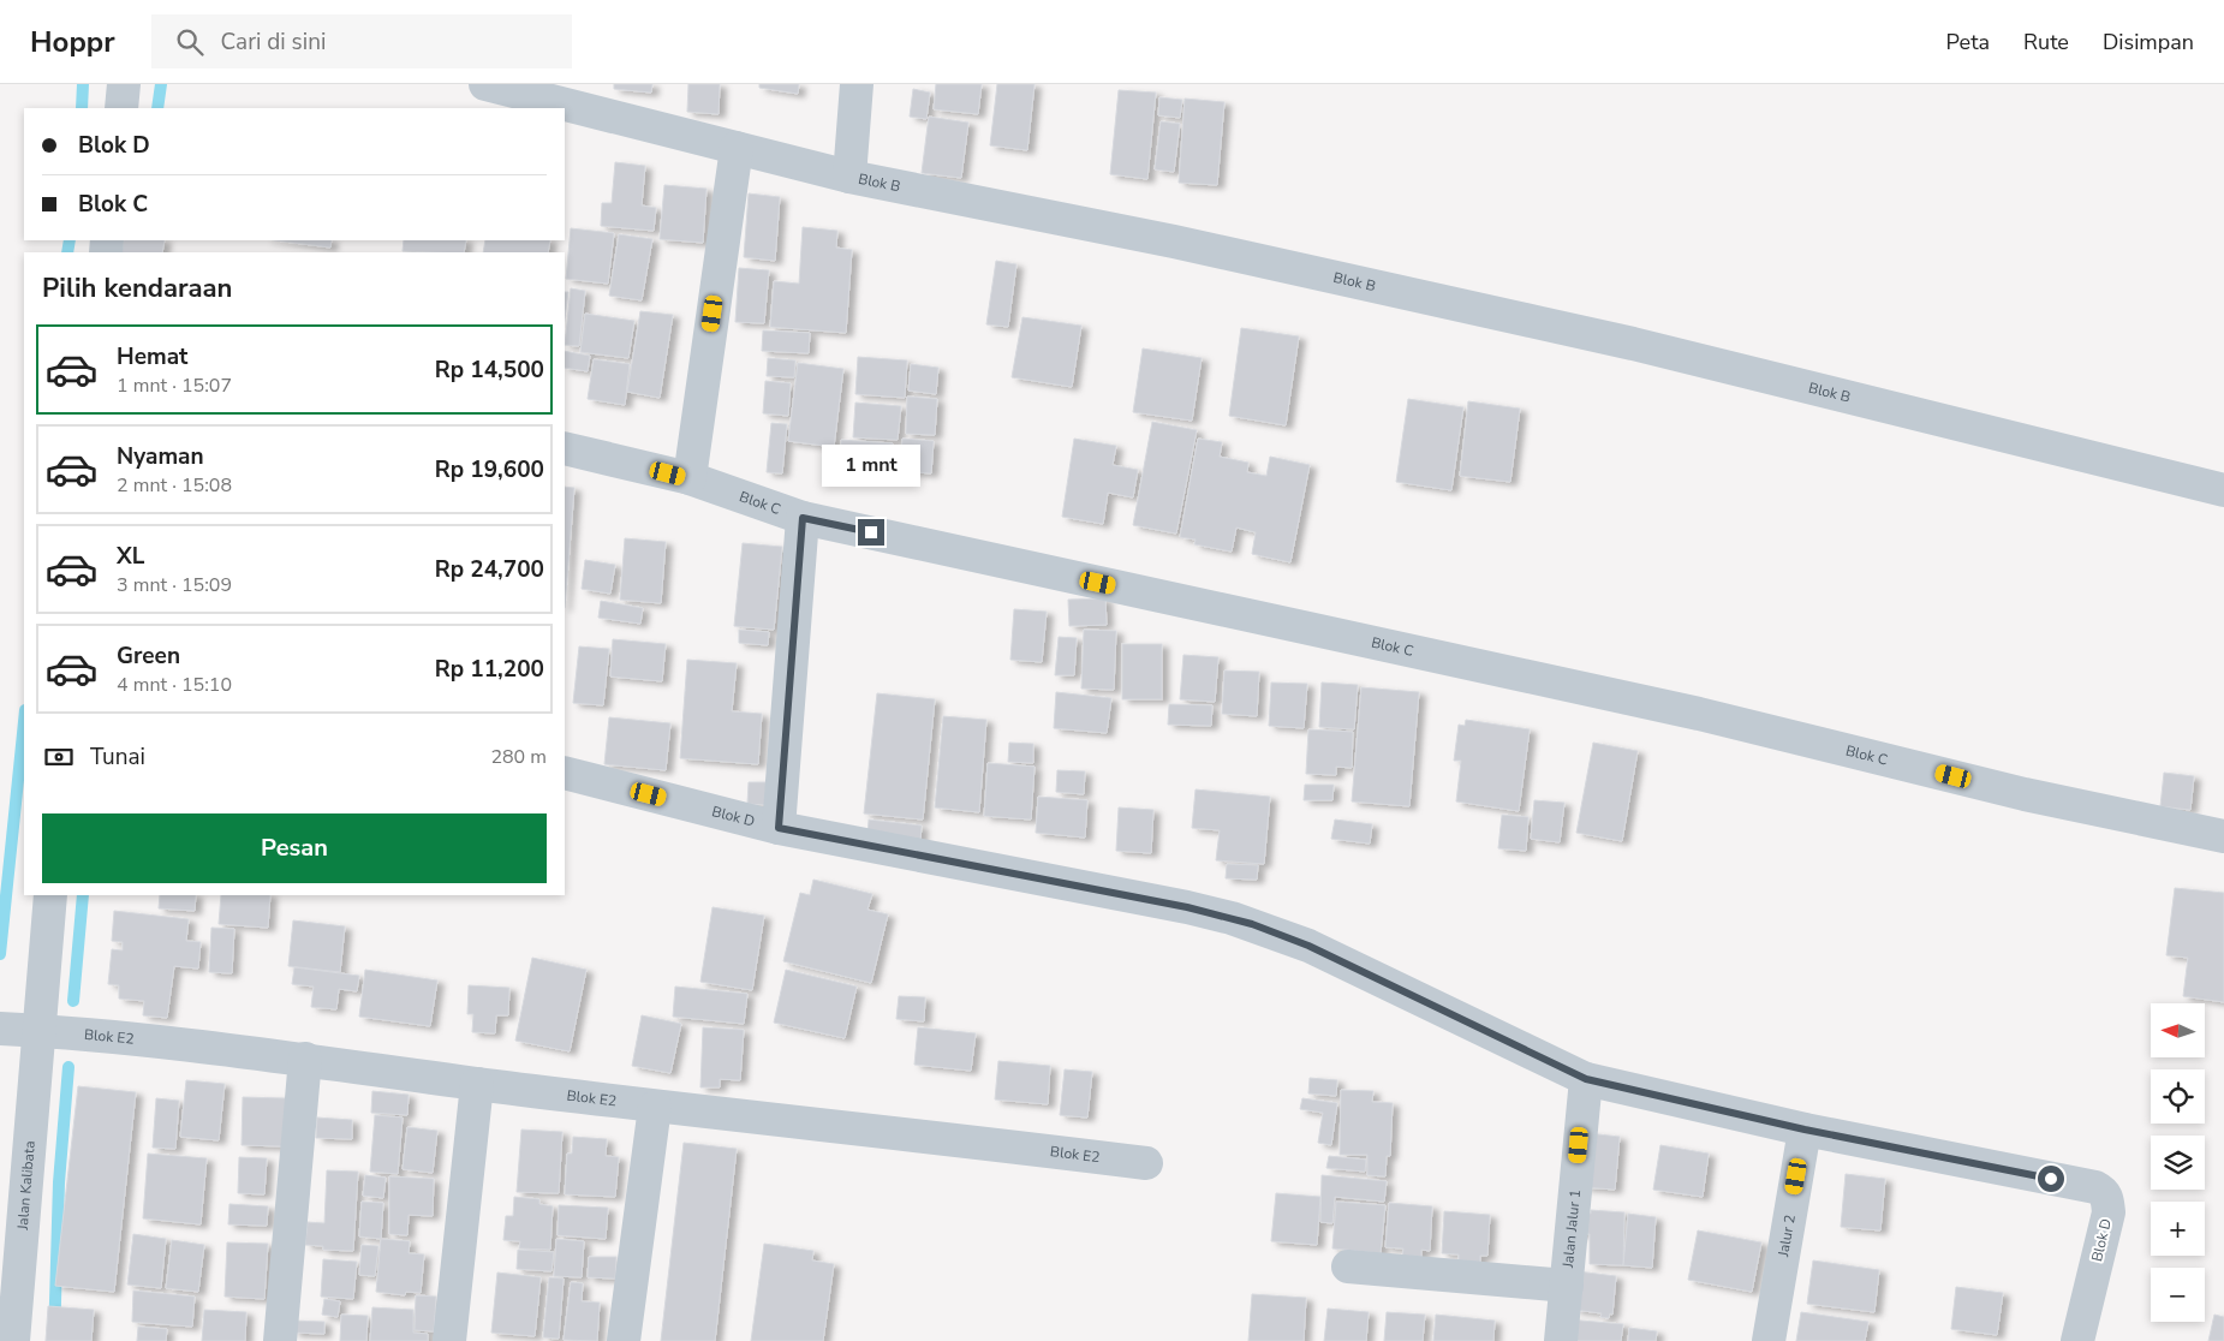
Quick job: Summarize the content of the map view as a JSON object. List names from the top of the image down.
{
  "streets": {
    "street": [
      "Blok B",
      "Blok C",
      "Blok D",
      "Blok E2",
      "Jalan Kalibata",
      "Jalan Jalur 1",
      "Jalur 2"
    ]
  },
  "crossings": [
    ["Blok D", "Jalan Jalur 1"],
    ["Blok D", "Jalur 2"],
    ["Blok E2", "Jalan Kalibata"]
  ],
  "north": "left",
  "page": {
    "header": "Hoppr",
    "search": "Cari di sini",
    "nav": ["Peta", "Rute", "Disimpan"],
    "banner": ["Blok D", "Blok C"],
    "heading": "Pilih kendaraan",
    "list": [
      {
        "name": "Hemat",
        "note": "1 mnt · 15:07",
        "value": "Rp 14,500"
      },
      {
        "name": "Nyaman",
        "note": "2 mnt · 15:08",
        "value": "Rp 19,600"
      },
      {
        "name": "XL",
        "note": "3 mnt · 15:09",
        "value": "Rp 24,700"
      },
      {
        "name": "Green",
        "note": "4 mnt · 15:10",
        "value": "Rp 11,200"
      }
    ],
    "bubble": "1 mnt",
    "pay": ["Tunai", "280 m"],
    "buttons": "Pesan",
    "map_buttons": ["+", "−"]
  }
}
